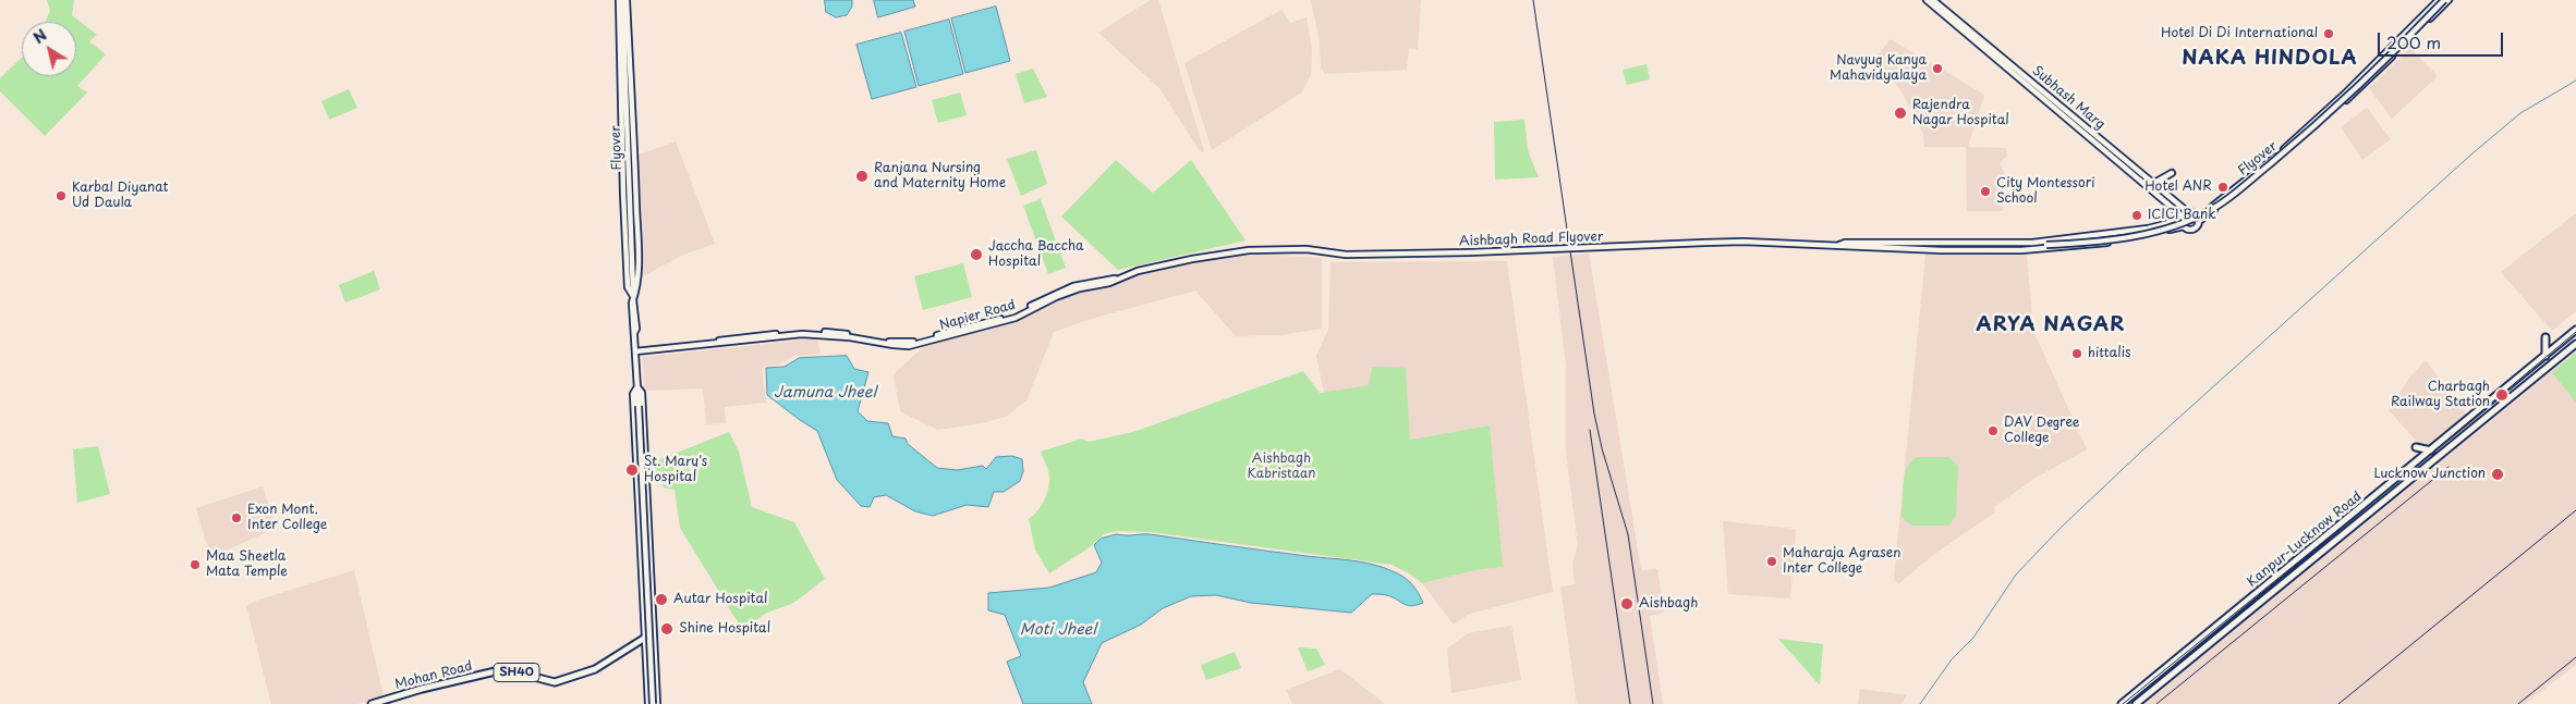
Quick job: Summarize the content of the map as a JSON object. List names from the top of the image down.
{
  "streets": {
    "main road": [
      "Subhash Marg",
      "Flyover",
      "Aishbagh Road Flyover",
      "Napier Road",
      "Kanpur-Lucknow Road",
      "SH40",
      "Mohan Road"
    ]
  },
  "crossings": [
    ["Aishbagh Road Flyover", "Napier Road"]
  ],
  "districts": ["NAKA HINDOLA", "ARYA NAGAR"],
  "water": ["Jamuna Jheel", "Moti Jheel"],
  "parks": ["Aishbagh Kabristaan"],
  "places": [
    "Hotel Di Di International",
    "Navyug Kanya Mahavidyalaya",
    "Rajendra Nagar Hospital",
    "Ranjana Nursing and Maternity Home",
    "Hotel ANR",
    "City Montessori School",
    "Karbal Diyanat Ud Daula",
    "ICICI Bank",
    "Jaccha Baccha Hospital",
    "hittalis",
    "Charbagh Railway Station",
    "DAV Degree College",
    "St. Mary's Hospital",
    "Lucknow Junction",
    "Exon Mont. Inter College",
    "Maharaja Agrasen Inter College",
    "Maa Sheetla Mata Temple",
    "Autar Hospital",
    "Aishbagh",
    "Shine Hospital"
  ],
  "scale_bar": "200 m",
  "north": "top left"
}
